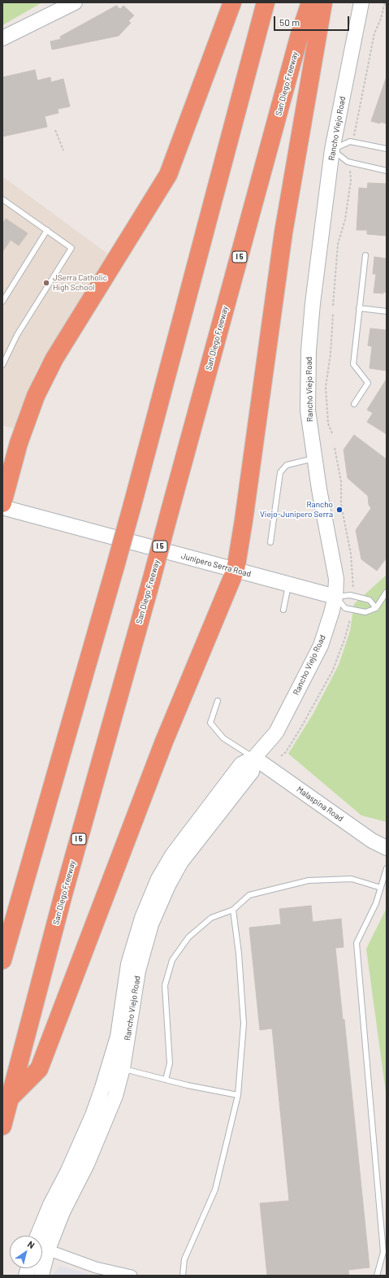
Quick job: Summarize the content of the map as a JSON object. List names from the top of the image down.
{
  "streets": {
    "highway": ["San Diego Freeway", "I 5"],
    "main road": ["Rancho Viejo Road", "Junipero Serra Road", "Malaspina Road"]
  },
  "crossings": [
    ["Rancho Viejo Road", "Junipero Serra Road"],
    ["Rancho Viejo Road", "Malaspina Road"]
  ],
  "places": ["JSerra Catholic High School", "Rancho Viejo-Junipero Serra"],
  "scale_bar": "50 m",
  "north": "top right"
}
